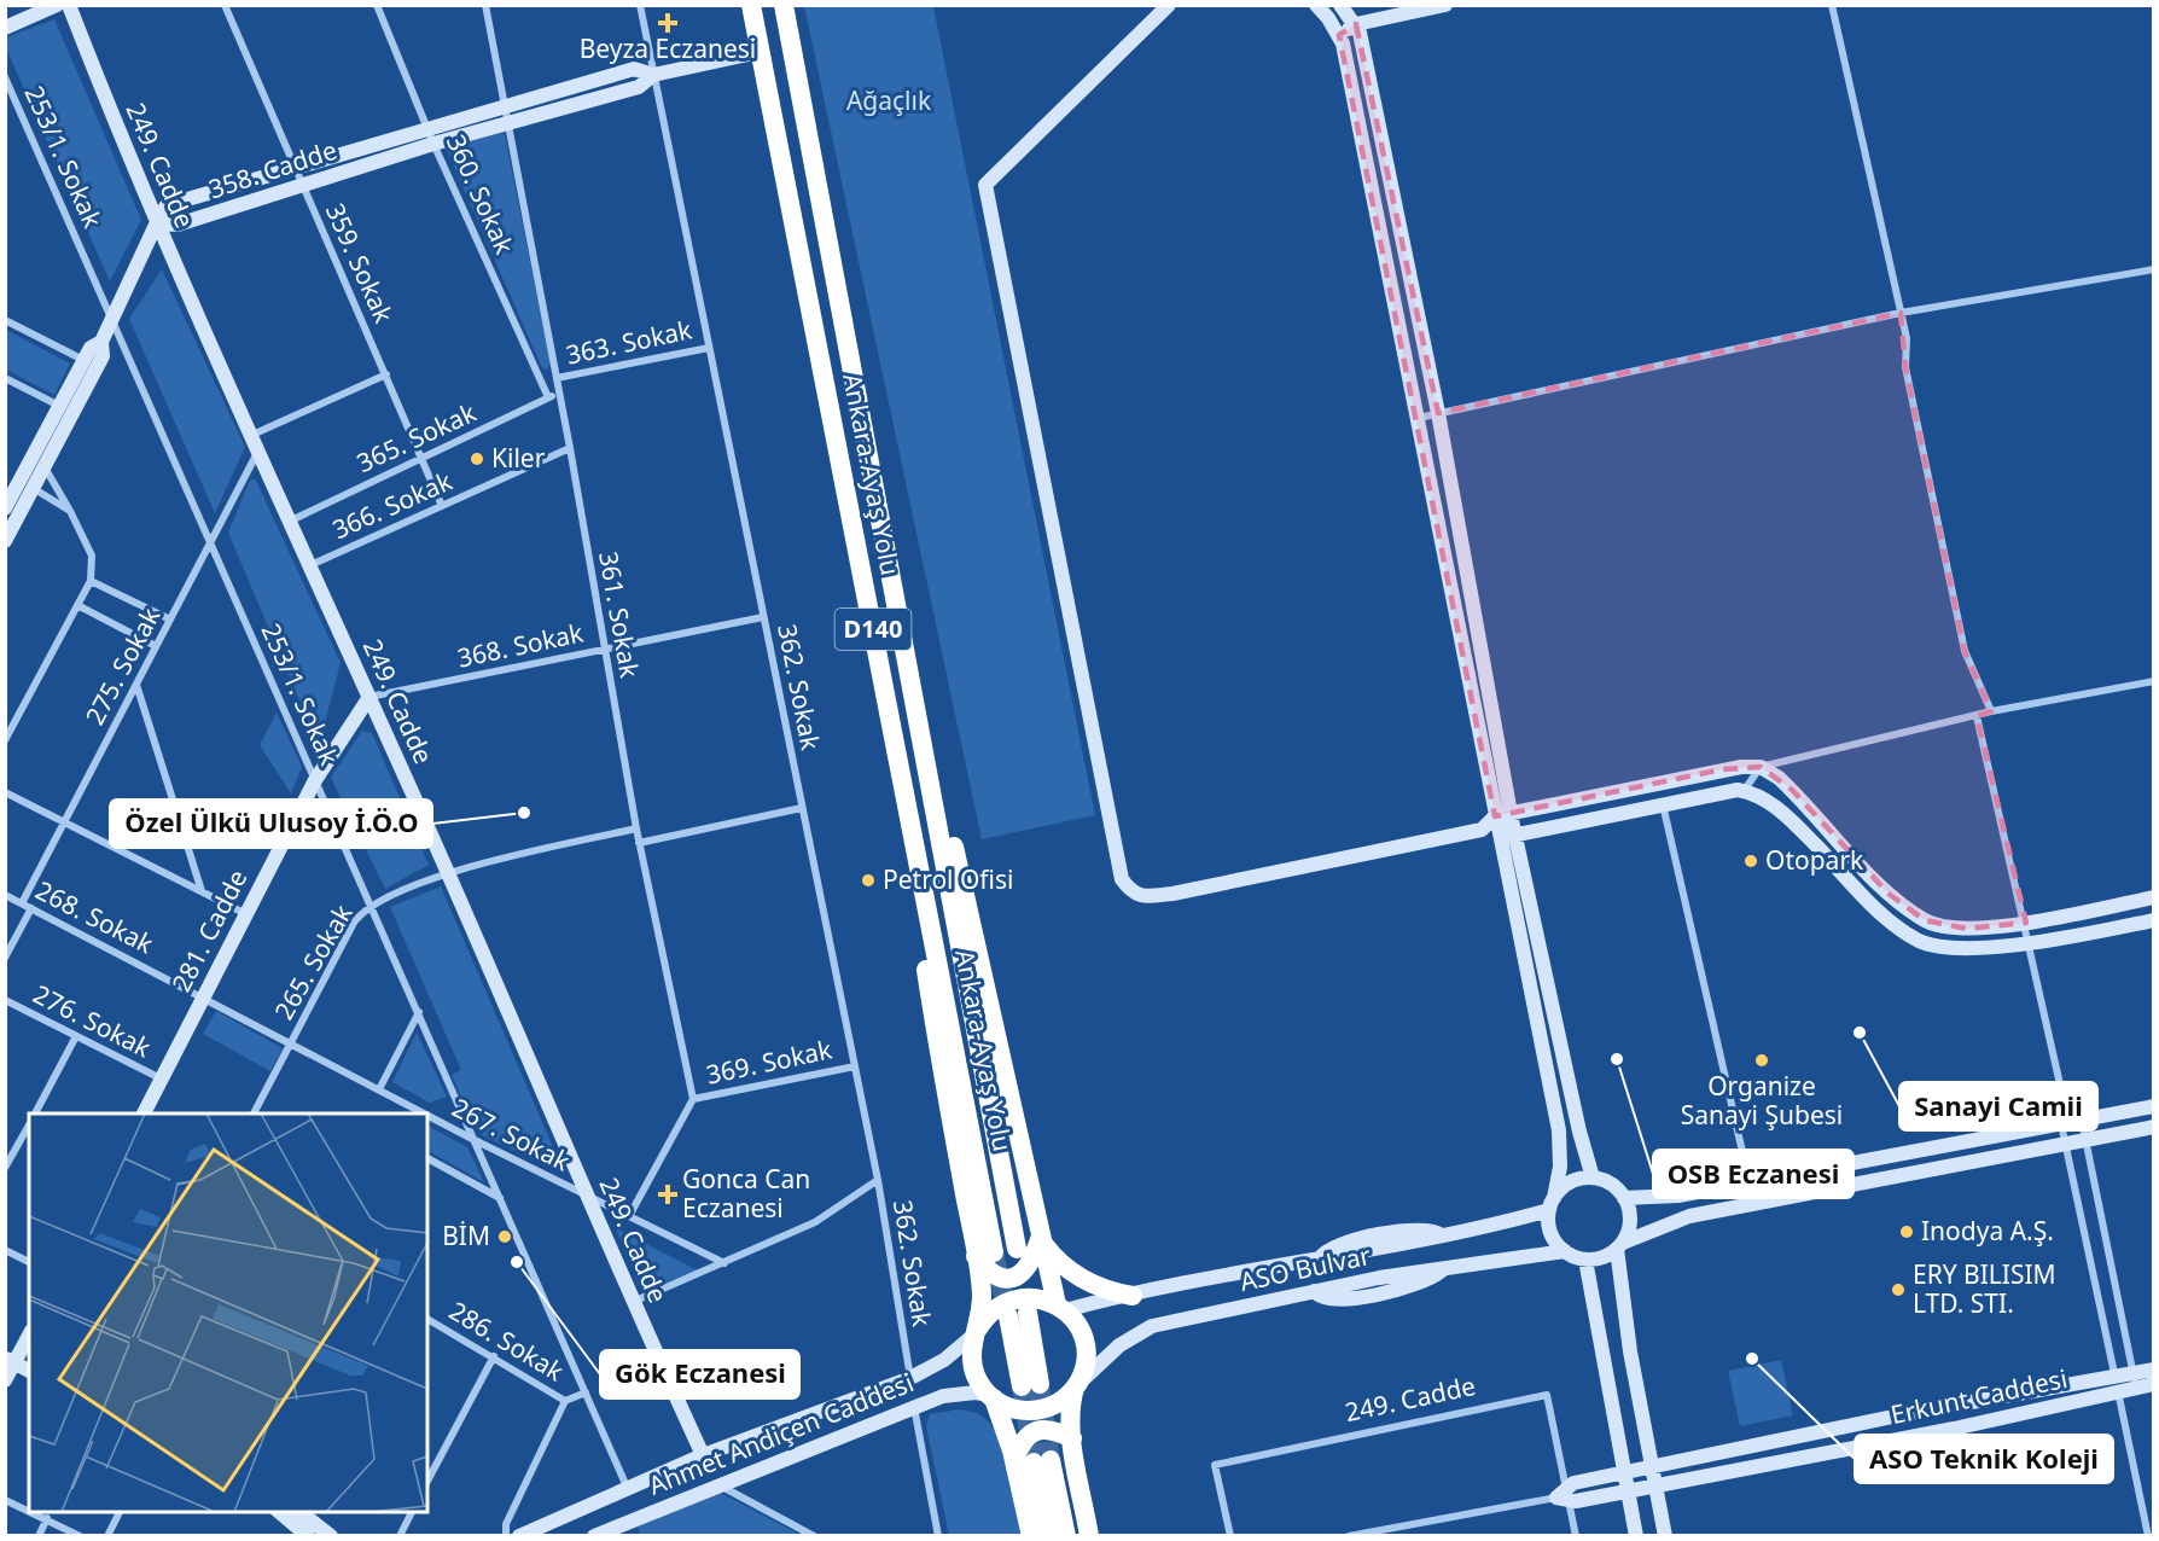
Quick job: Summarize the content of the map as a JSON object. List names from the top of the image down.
{
  "streets": {
    "highway": ["Ankara-Ayaş Yolu", "D140"],
    "street": [
      "253/1. Sokak",
      "249. Cadde",
      "358. Cadde",
      "360. Sokak",
      "359. Sokak",
      "363. Sokak",
      "365. Sokak",
      "366. Sokak",
      "361. Sokak",
      "368. Sokak",
      "275. Sokak",
      "362. Sokak",
      "268. Sokak",
      "281. Cadde",
      "265. Sokak",
      "276. Sokak",
      "369. Sokak",
      "267. Sokak",
      "ASO Bulvar",
      "286. Sokak",
      "Erkunt Caddesi",
      "Ahmet Andiçen Caddesi"
    ]
  },
  "crossings": [
    ["253/1. Sokak", "275. Sokak"],
    ["253/1. Sokak", "281. Cadde"],
    ["253/1. Sokak", "265. Sokak"],
    ["253/1. Sokak", "267. Sokak"],
    ["253/1. Sokak", "Ahmet Andiçen Caddesi"],
    ["249. Cadde", "358. Cadde"],
    ["249. Cadde", "365. Sokak"],
    ["249. Cadde", "366. Sokak"],
    ["249. Cadde", "368. Sokak"],
    ["249. Cadde", "275. Sokak"],
    ["249. Cadde", "281. Cadde"],
    ["249. Cadde", "265. Sokak"],
    ["249. Cadde", "267. Sokak"],
    ["249. Cadde", "Erkunt Caddesi"],
    ["249. Cadde", "Ahmet Andiçen Caddesi"],
    ["358. Cadde", "360. Sokak"],
    ["358. Cadde", "359. Sokak"],
    ["358. Cadde", "Ankara-Ayaş Yolu"],
    ["358. Cadde", "361. Sokak"],
    ["358. Cadde", "362. Sokak"],
    ["360. Sokak", "365. Sokak"],
    ["359. Sokak", "365. Sokak"],
    ["359. Sokak", "366. Sokak"],
    ["363. Sokak", "361. Sokak"],
    ["363. Sokak", "362. Sokak"],
    ["365. Sokak", "361. Sokak"],
    ["Ankara-Ayaş Yolu", "ASO Bulvar"],
    ["Ankara-Ayaş Yolu", "Ahmet Andiçen Caddesi"],
    ["366. Sokak", "361. Sokak"],
    ["361. Sokak", "368. Sokak"],
    ["361. Sokak", "265. Sokak"],
    ["361. Sokak", "369. Sokak"],
    ["368. Sokak", "362. Sokak"],
    ["368. Sokak", "281. Cadde"],
    ["275. Sokak", "268. Sokak"],
    ["362. Sokak", "369. Sokak"],
    ["362. Sokak", "Ahmet Andiçen Caddesi"],
    ["268. Sokak", "281. Cadde"],
    ["268. Sokak", "267. Sokak"],
    ["281. Cadde", "276. Sokak"],
    ["281. Cadde", "267. Sokak"],
    ["265. Sokak", "267. Sokak"],
    ["ASO Bulvar", "Ahmet Andiçen Caddesi"]
  ],
  "parks": ["Ağaçlık"],
  "places": {
    "health": ["Beyza Eczanesi", "Gonca Can Eczanesi"],
    "other": [
      "Kiler",
      "Özel Ülkü Ulusoy İ.Ö.O",
      "Otopark",
      "Petrol Ofisi",
      "Sanayi Camii",
      "OSB Eczanesi",
      "Organize Sanayi Şubesi",
      "Inodya A.Ş.",
      "BİM",
      "Gök Eczanesi",
      "ERY BILISIM LTD. STI.",
      "ASO Teknik Koleji"
    ]
  }
}
